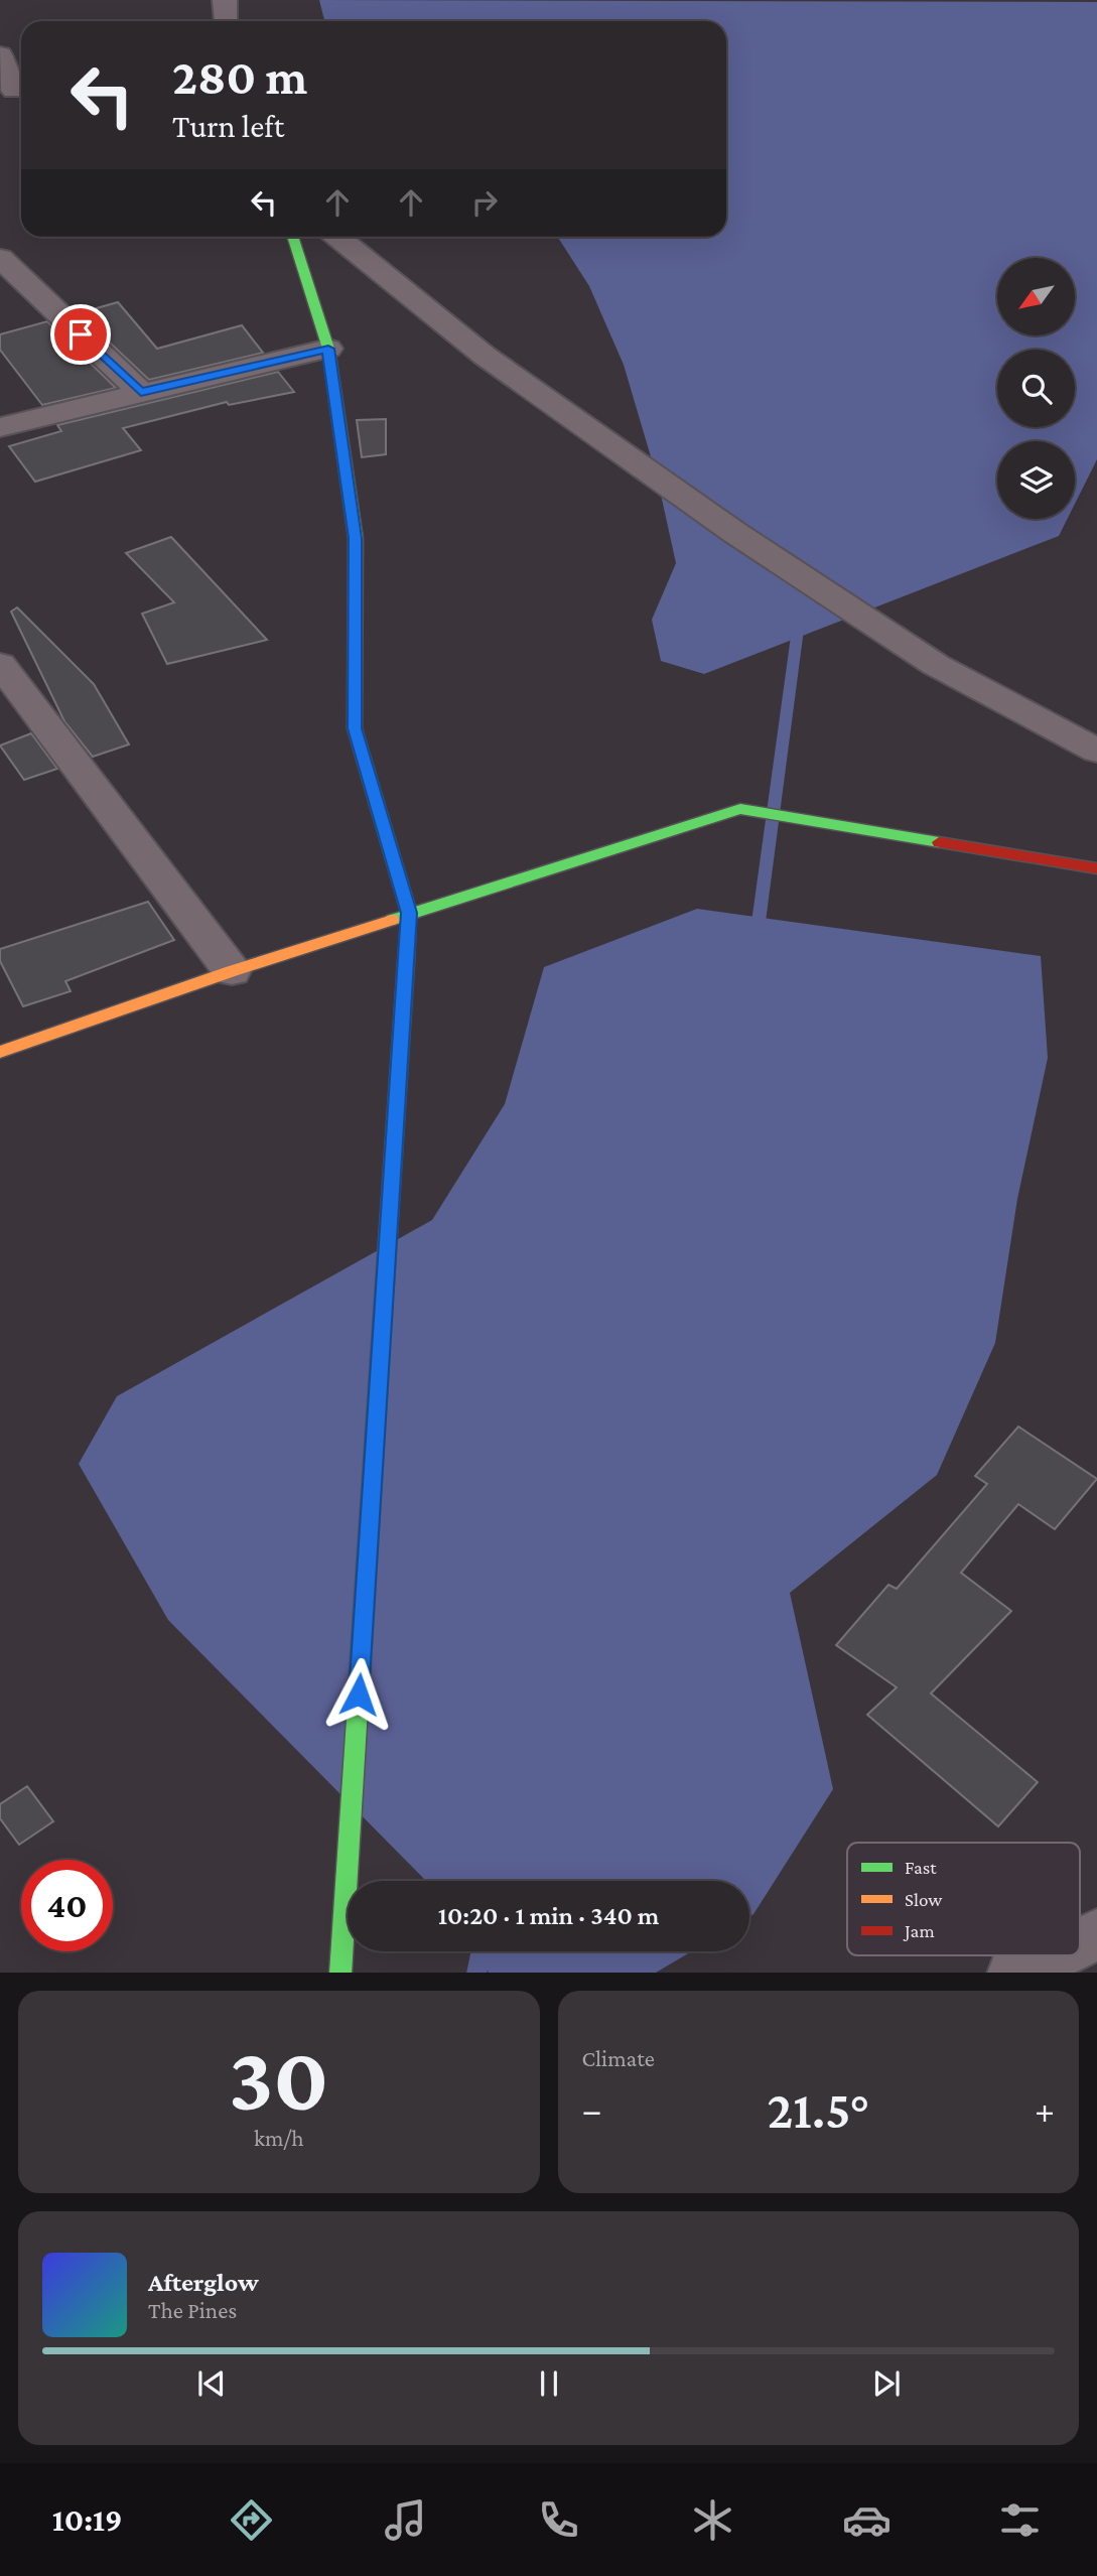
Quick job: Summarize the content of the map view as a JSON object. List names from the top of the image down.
{
  "legend": ["Fast", "Slow", "Jam"],
  "north": "bottom left",
  "page": {
    "turn": ["280 m", "Turn left"],
    "limit": "40",
    "trip": "10:20 · 1 min · 340 m",
    "tile": [
      ["30", "km/h"],
      "Climate"
    ],
    "heat": ["−", "21.5°", "+"],
    "song": ["Afterglow", "The Pines"],
    "tabs": "10:19"
  }
}
